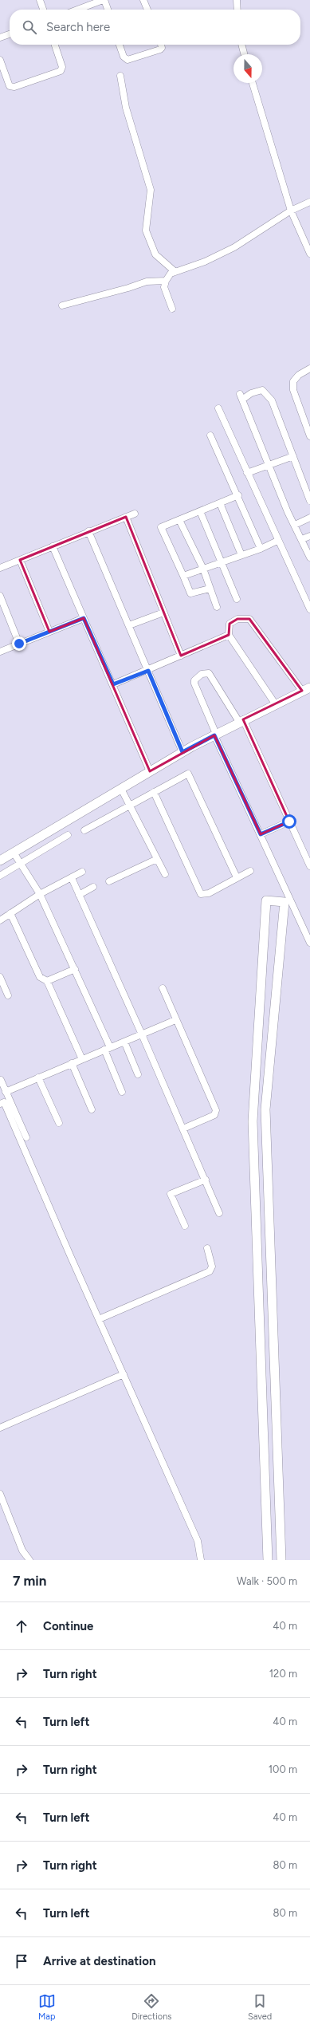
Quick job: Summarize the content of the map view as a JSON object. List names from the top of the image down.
{
  "north": "bottom",
  "page": {
    "search": "Search here",
    "heading": ["7 min", "Walk · 500 m"],
    "list": [
      ["Continue", "40 m"],
      ["Turn right", "120 m"],
      ["Turn left", "40 m"],
      ["Turn right", "100 m"],
      ["Turn left", "40 m"],
      ["Turn right", "80 m"],
      ["Turn left", "80 m"],
      "Arrive at destination"
    ],
    "nav": ["Map", "Directions", "Saved"]
  }
}
